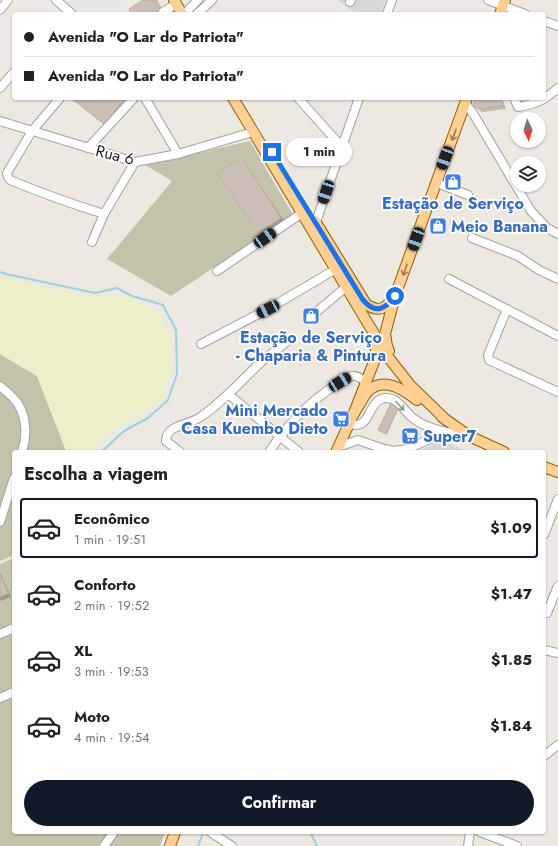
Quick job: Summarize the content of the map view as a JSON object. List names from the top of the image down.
{
  "streets": {
    "street": ["Rua 6"]
  },
  "places": {
    "shop": ["Estação de Serviço", "Meio Banana", "Estação de Serviço - Chaparia & Pintura"],
    "supermarket": ["Mini Mercado Casa Kuembo Dieto", "Super7"]
  },
  "north": "bottom",
  "page": {
    "banner": ["Avenida \"O Lar do Patriota\"", "Avenida \"O Lar do Patriota\""],
    "bubble": "1 min",
    "heading": "Escolha a viagem",
    "list": [
      {
        "name": "Econômico",
        "note": "1 min · 19:51",
        "value": "$1.09"
      },
      {
        "name": "Conforto",
        "note": "2 min · 19:52",
        "value": "$1.47"
      },
      {
        "name": "XL",
        "note": "3 min · 19:53",
        "value": "$1.85"
      },
      {
        "name": "Moto",
        "note": "4 min · 19:54",
        "value": "$1.84"
      }
    ],
    "buttons": "Confirmar"
  }
}
